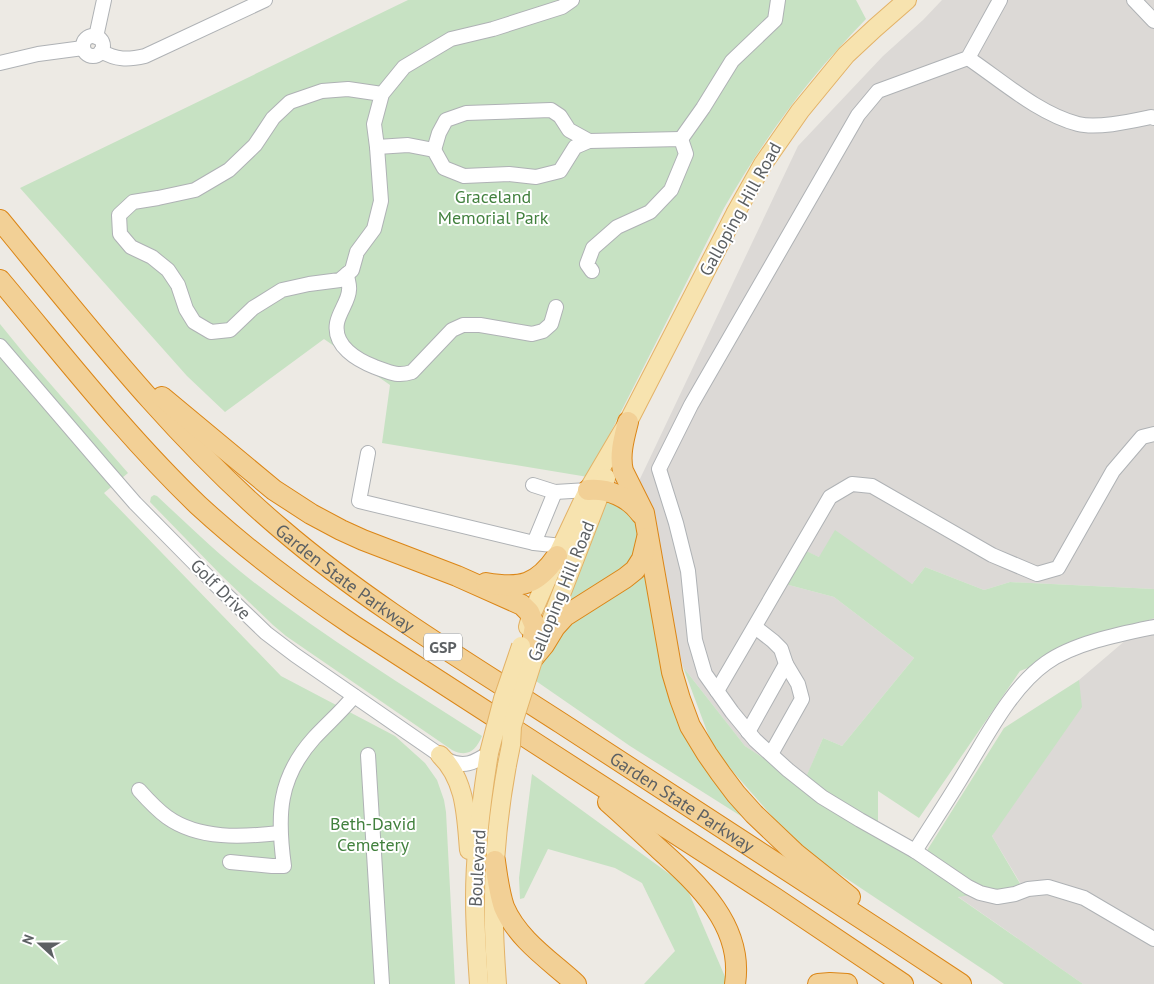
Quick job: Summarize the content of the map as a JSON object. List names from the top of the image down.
{
  "streets": {
    "highway": ["Garden State Parkway", "GSP"],
    "main road": ["Galloping Hill Road", "Boulevard"],
    "street": ["Golf Drive"]
  },
  "crossings": [
    ["Galloping Hill Road", "Golf Drive"],
    ["Galloping Hill Road", "Boulevard"],
    ["Golf Drive", "Boulevard"]
  ],
  "parks": ["Graceland Memorial Park", "Beth-David Cemetery"],
  "north": "left"
}
